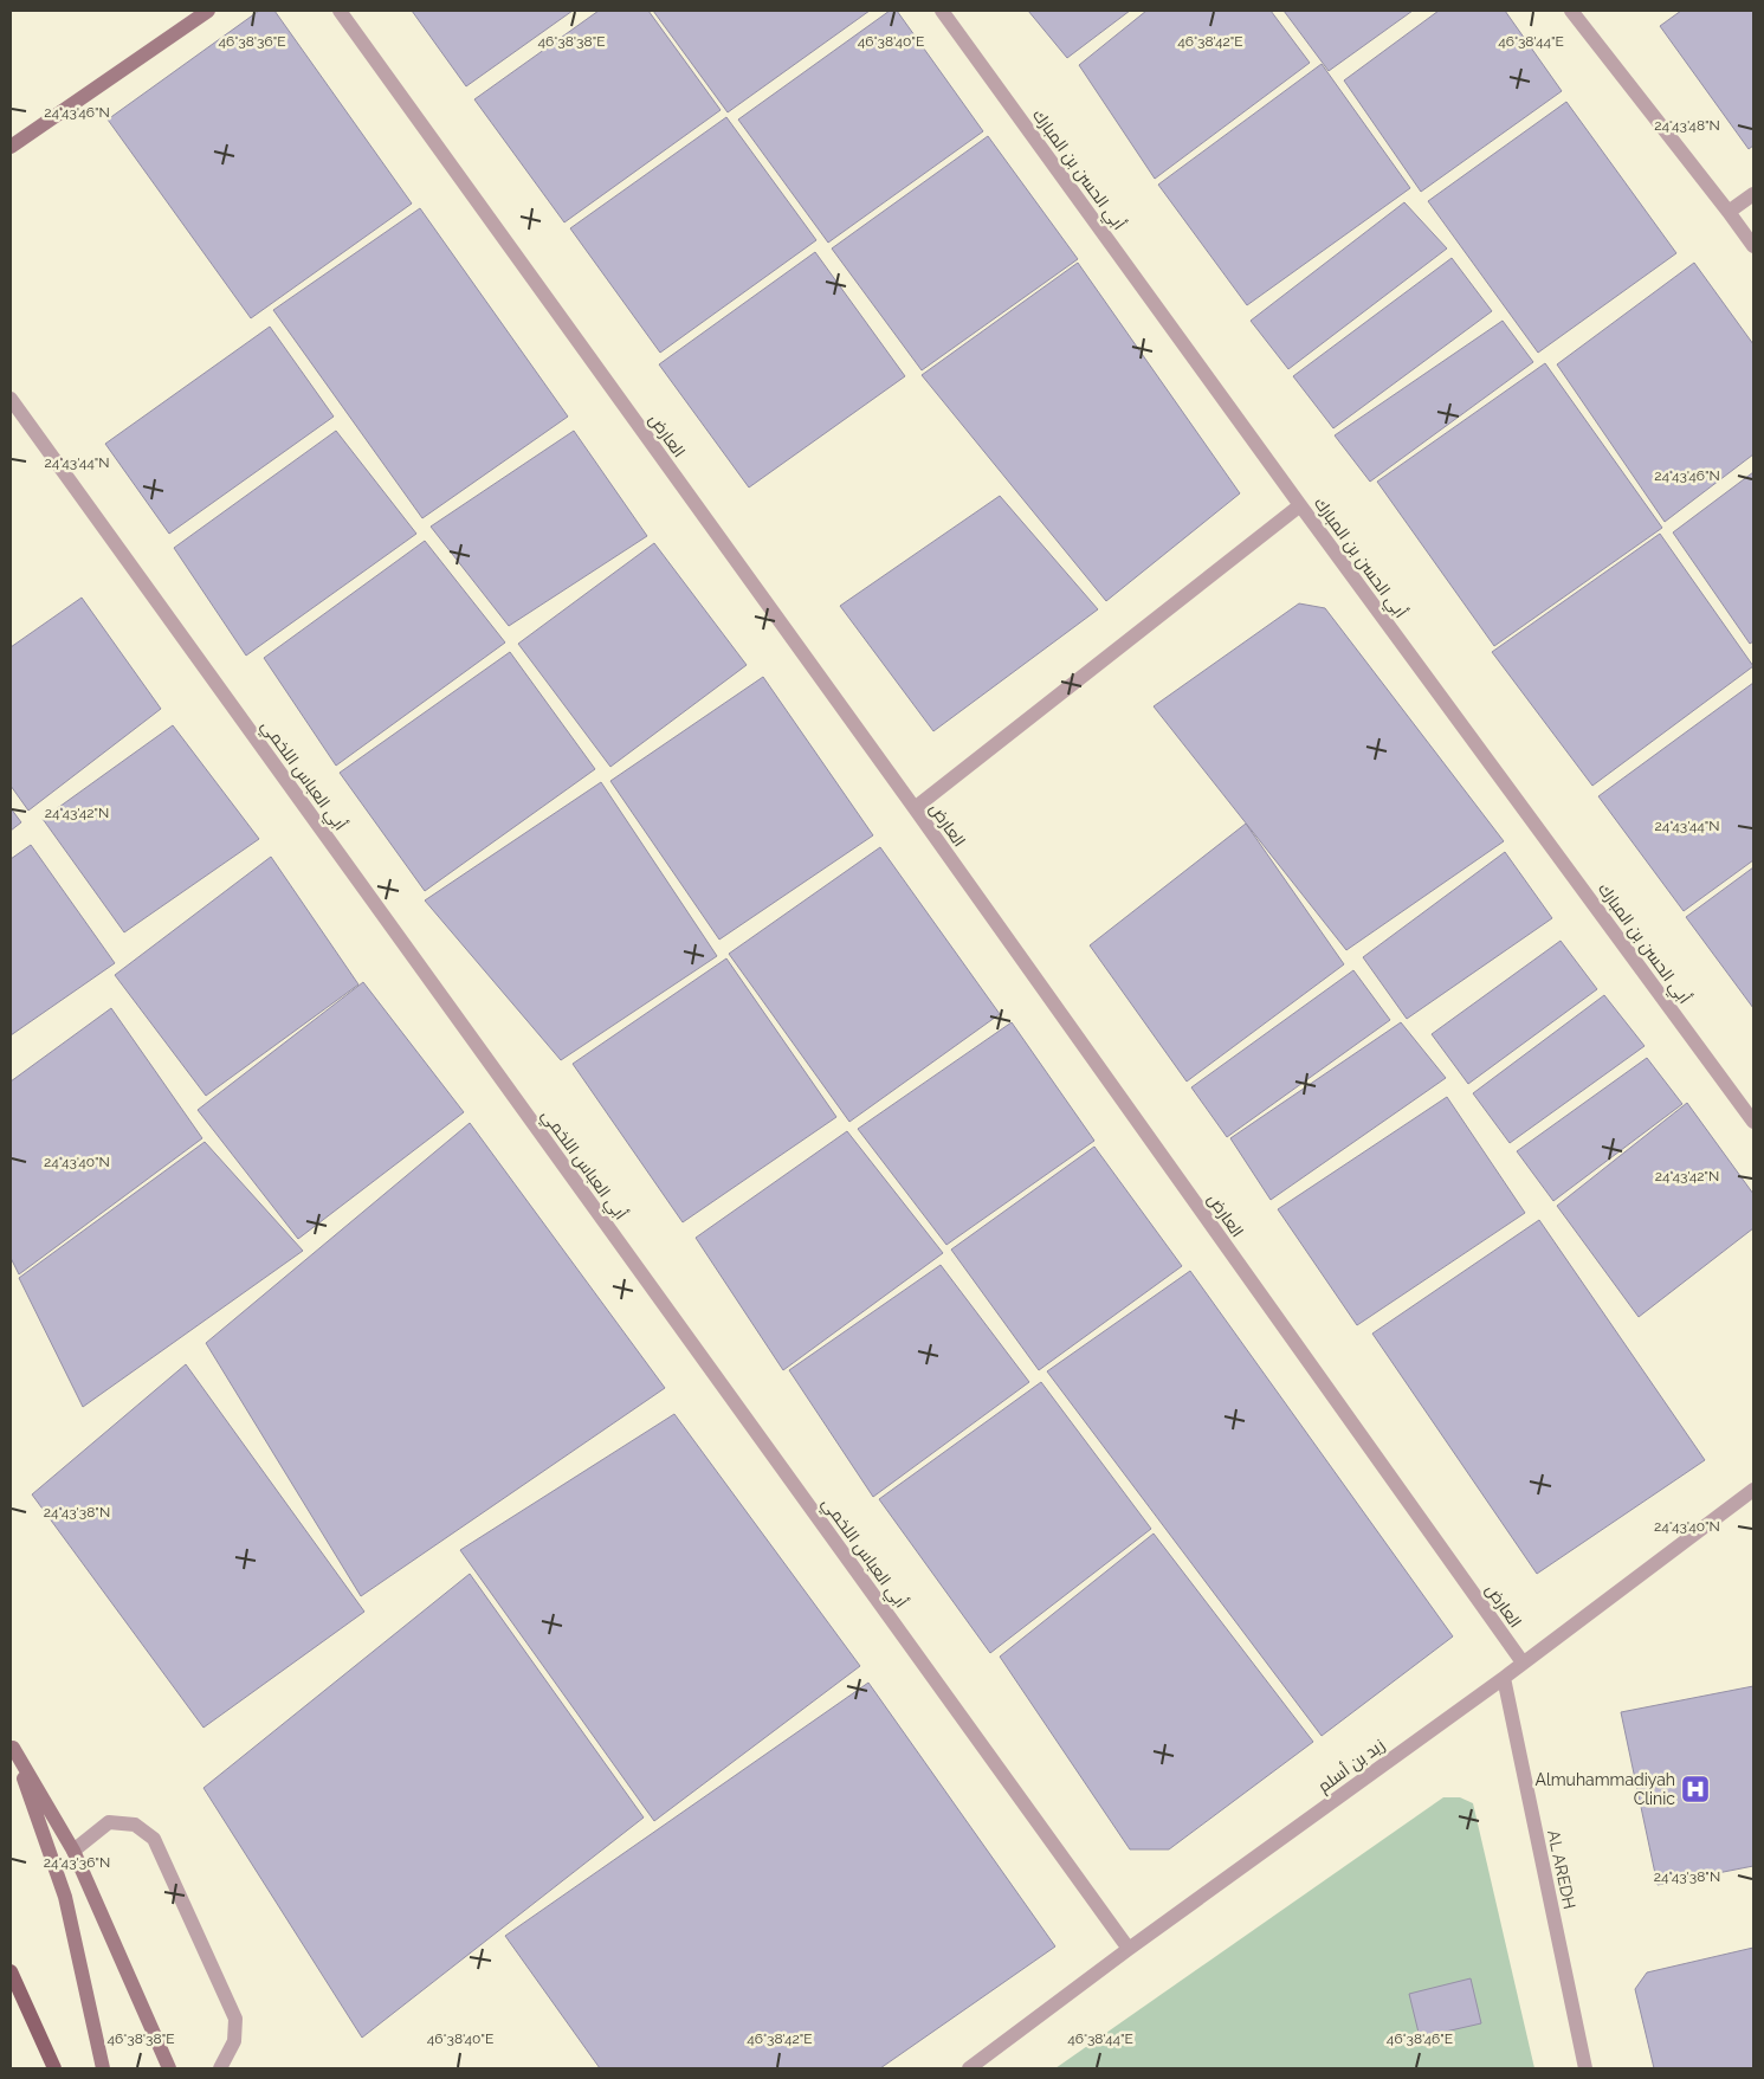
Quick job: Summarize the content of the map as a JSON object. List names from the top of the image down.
{
  "streets": {
    "street": [
      "أبي الحسن بن المبارك",
      "العارض",
      "أبي العباس اللخمي",
      "زيد بن أسلم",
      "AL AREDH"
    ]
  },
  "crossings": [
    ["العارض", "زيد بن أسلم"],
    ["أبي العباس اللخمي", "زيد بن أسلم"],
    ["زيد بن أسلم", "AL AREDH"]
  ],
  "places": {
    "hospital": ["Almuhammadiyah Clinic"]
  },
  "coordinates": [
    "46°38'36\"E",
    "46°38'38\"E",
    "46°38'40\"E",
    "46°38'42\"E",
    "46°38'44\"E",
    "24°43'46\"N",
    "24°43'48\"N",
    "24°43'44\"N",
    "24°43'42\"N",
    "24°43'40\"N",
    "24°43'38\"N",
    "24°43'36\"N",
    "46°38'46\"E"
  ]
}
